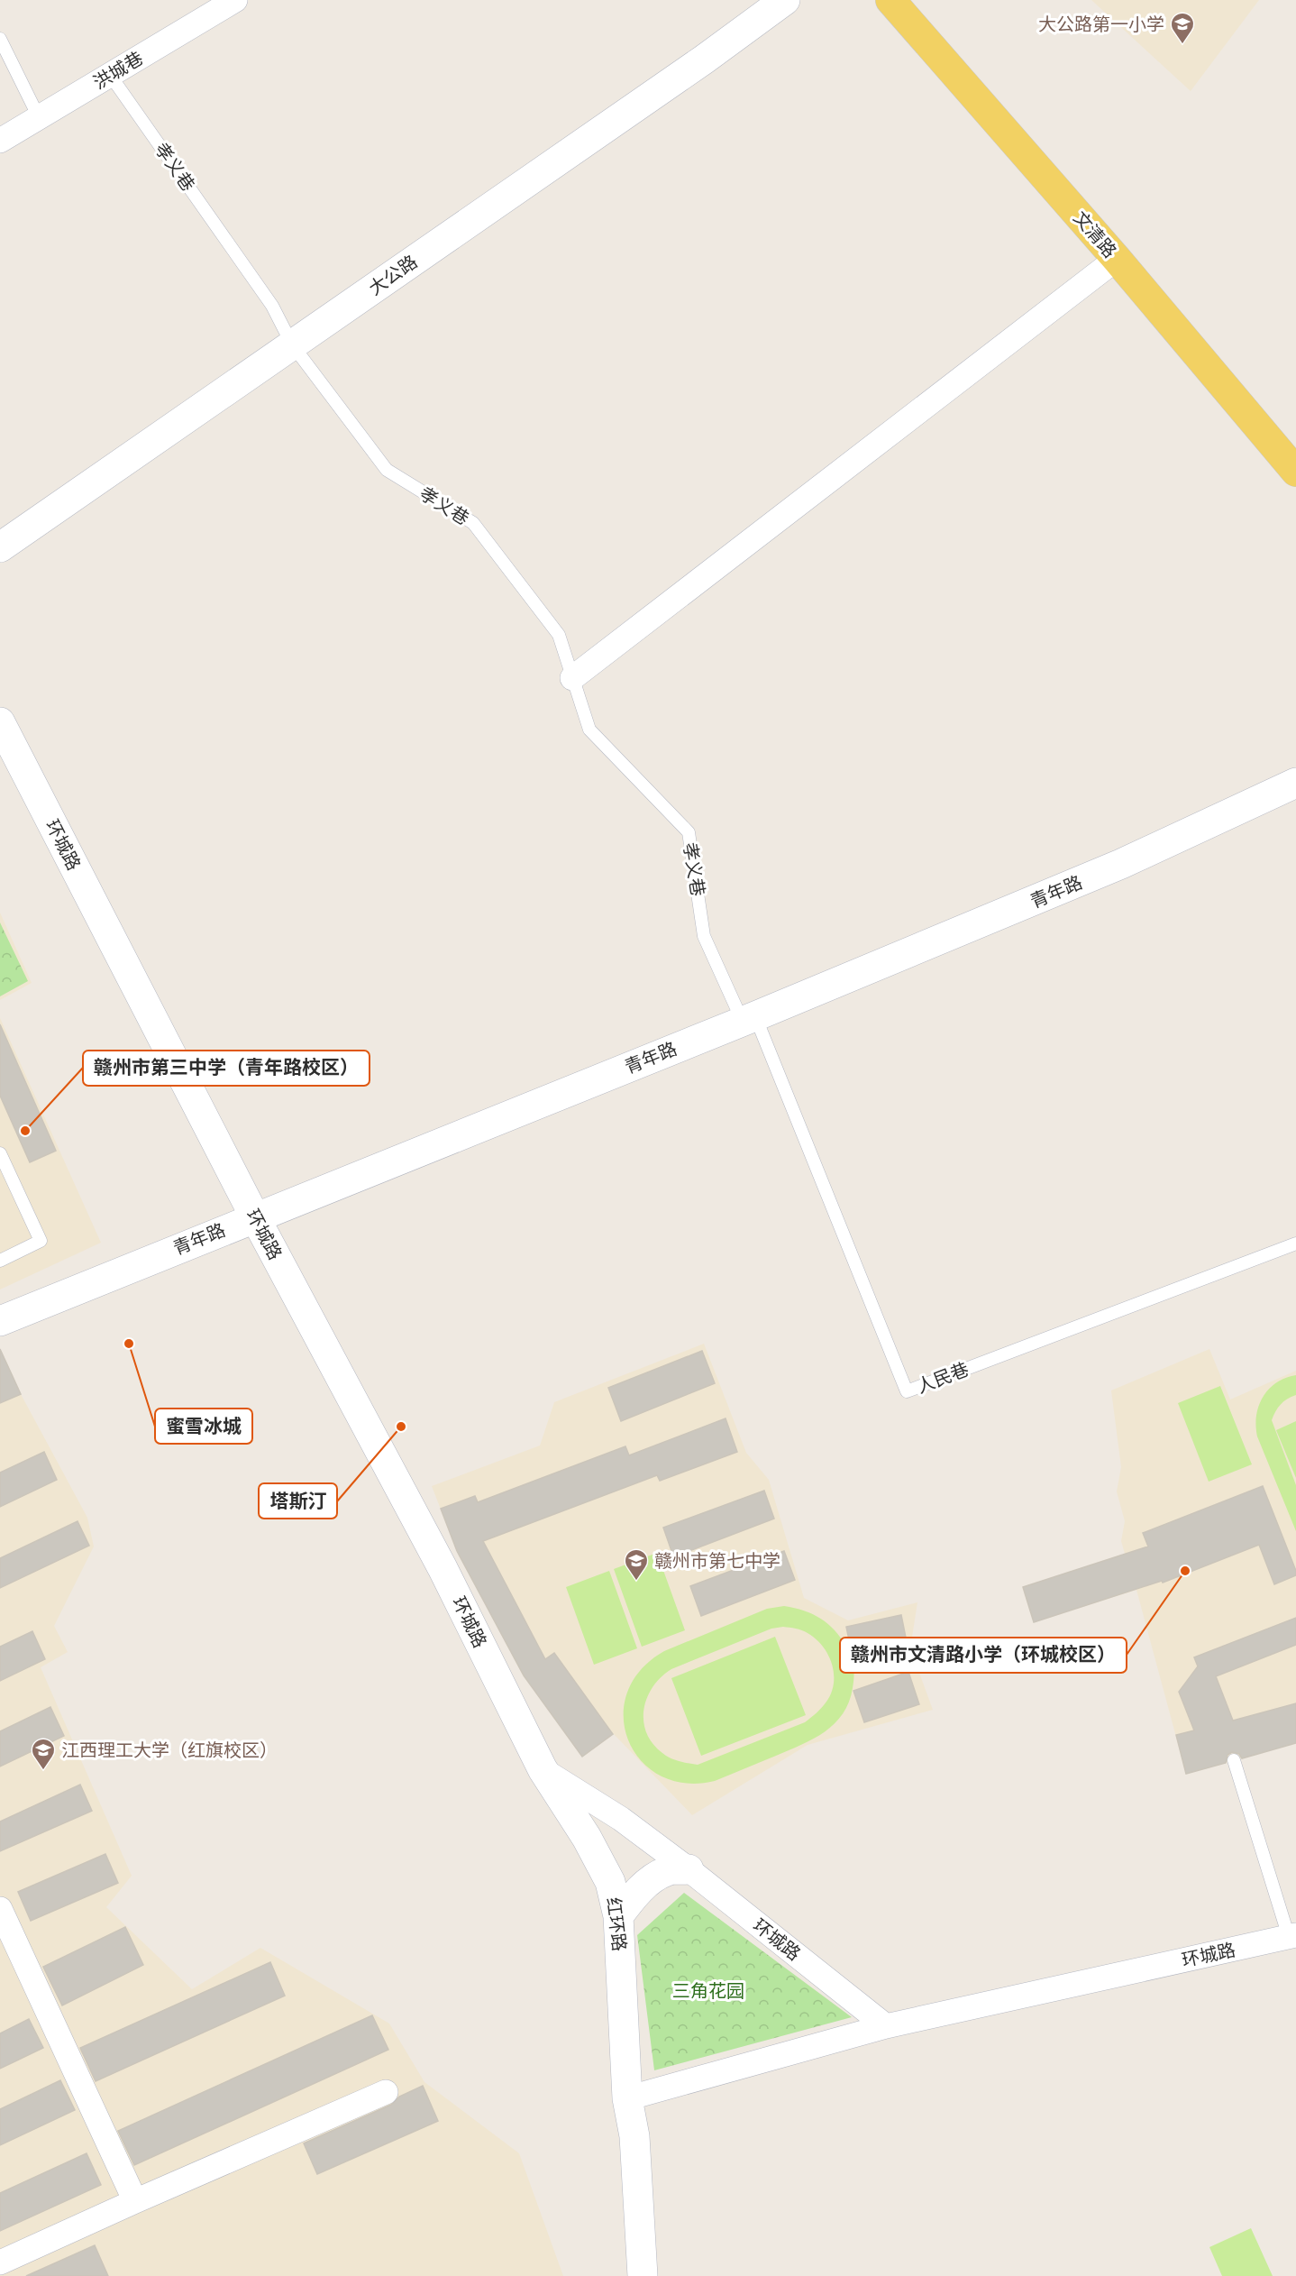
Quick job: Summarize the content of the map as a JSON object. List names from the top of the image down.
{
  "streets": {
    "main road": ["文清路"],
    "street": [
      "洪城巷",
      "大公路",
      "环城路",
      "青年路",
      "红环路"
    ],
    "lane": ["孝义巷", "人民巷"]
  },
  "crossings": [
    ["洪城巷", "孝义巷"],
    ["孝义巷", "大公路"],
    ["孝义巷", "青年路"],
    ["孝义巷", "人民巷"],
    ["环城路", "青年路"],
    ["环城路", "红环路"],
    ["青年路", "人民巷"]
  ],
  "parks": ["三角花园"],
  "places": {
    "school or university": ["大公路第一小学", "赣州市第七中学", "江西理工大学（红旗校区）"],
    "other": [
      "赣州市第三中学（青年路校区）",
      "蜜雪冰城",
      "塔斯汀",
      "赣州市文清路小学（环城校区）"
    ]
  }
}
